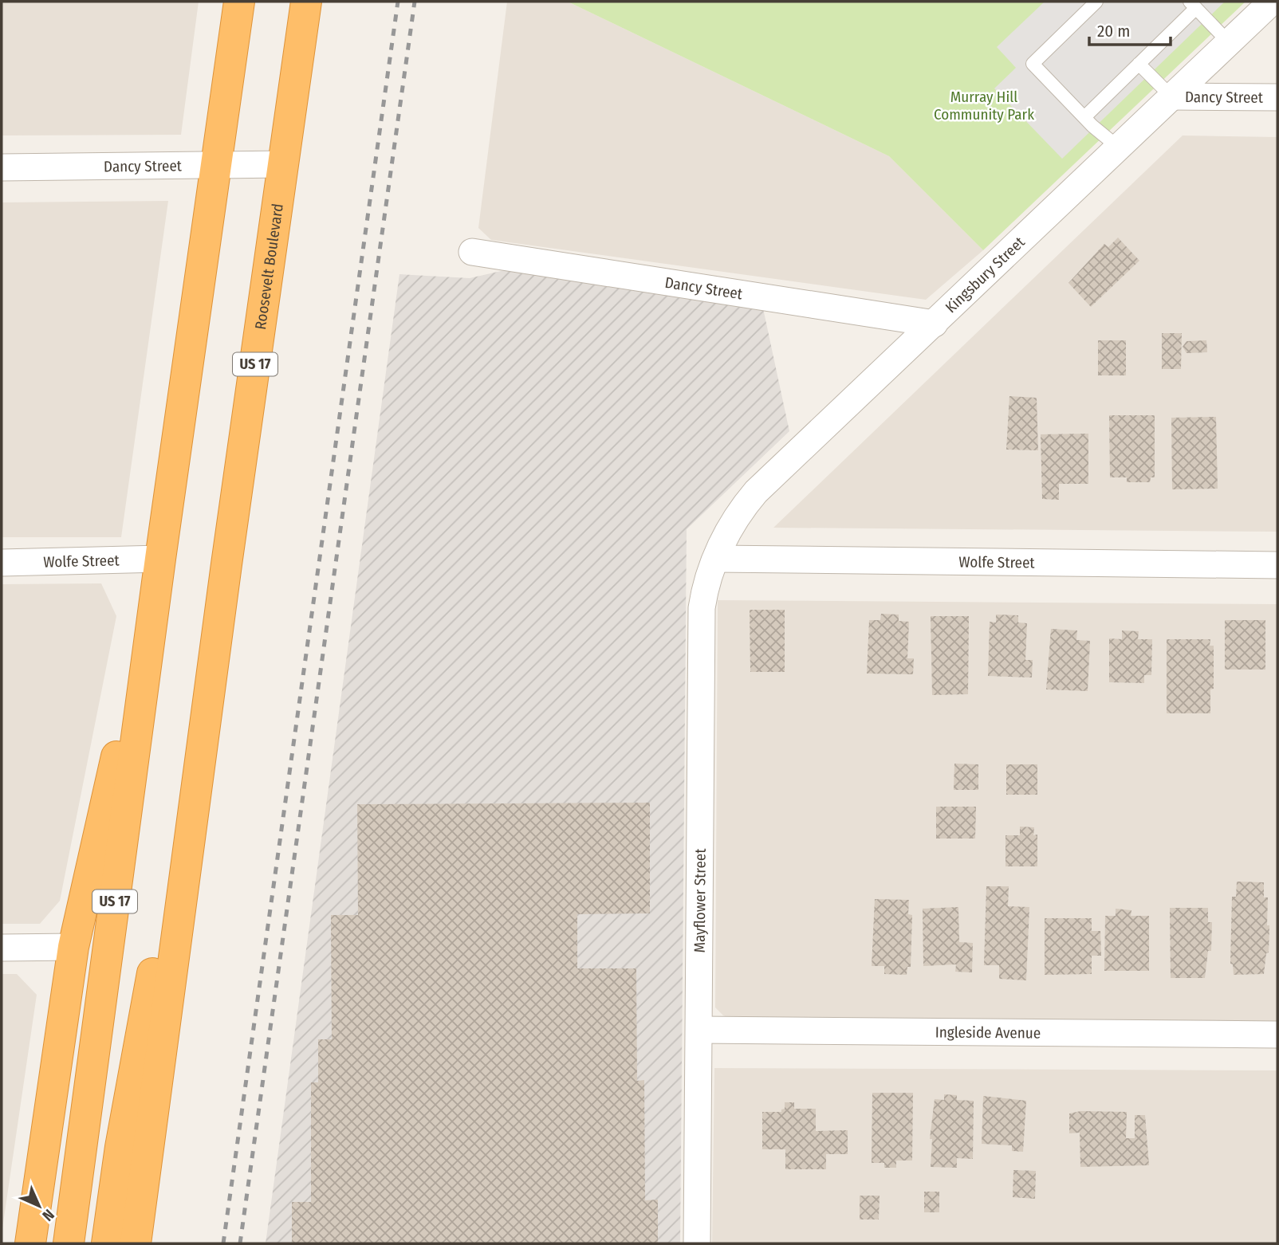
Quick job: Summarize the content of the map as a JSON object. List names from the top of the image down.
{
  "streets": {
    "highway": ["Roosevelt Boulevard", "US 17"],
    "street": [
      "Dancy Street",
      "Kingsbury Street",
      "Wolfe Street",
      "Mayflower Street",
      "Ingleside Avenue"
    ]
  },
  "crossings": [
    ["Dancy Street", "Roosevelt Boulevard"],
    ["Dancy Street", "Kingsbury Street"],
    ["Dancy Street", "US 17"],
    ["Roosevelt Boulevard", "US 17"],
    ["Kingsbury Street", "Wolfe Street"],
    ["Kingsbury Street", "Mayflower Street"],
    ["US 17", "Wolfe Street"],
    ["Wolfe Street", "Mayflower Street"],
    ["Mayflower Street", "Ingleside Avenue"]
  ],
  "parks": ["Murray Hill Community Park"],
  "scale_bar": "20 m",
  "north": "bottom right"
}
